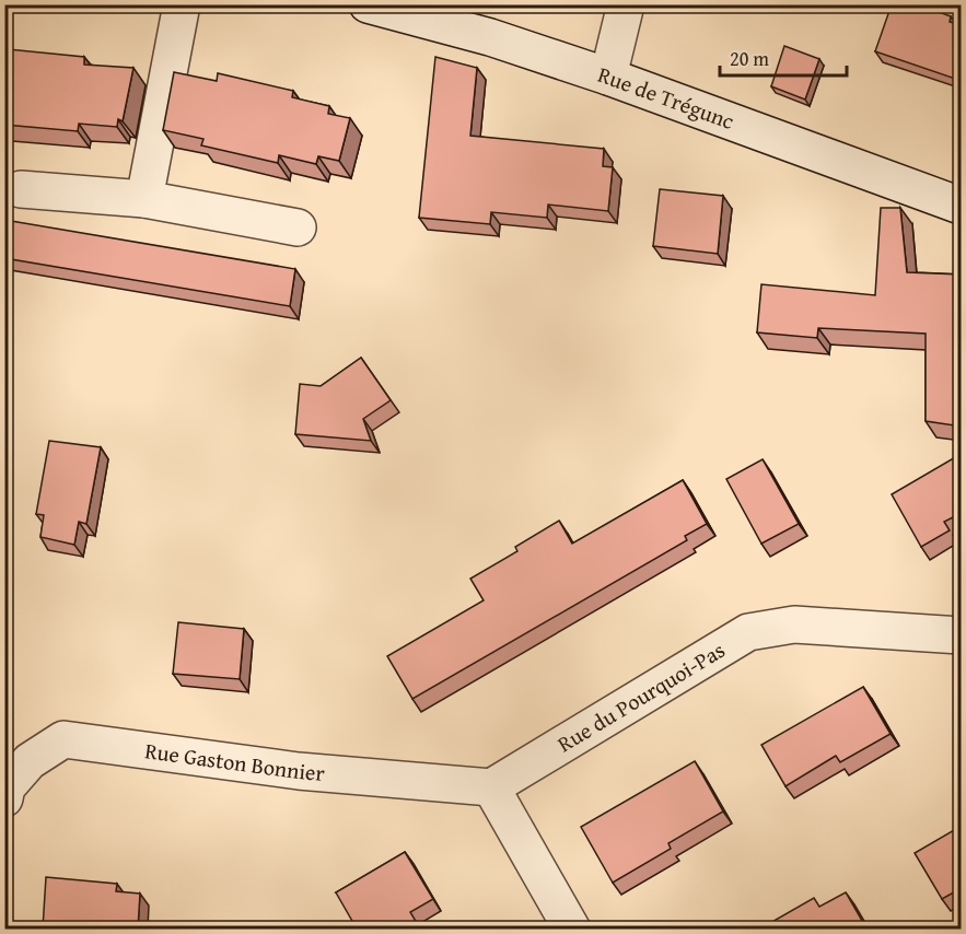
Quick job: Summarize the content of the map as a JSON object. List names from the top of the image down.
{
  "streets": {
    "street": ["Rue de Trégunc", "Rue du Pourquoi-Pas", "Rue Gaston Bonnier"]
  },
  "crossings": [
    ["Rue du Pourquoi-Pas", "Rue Gaston Bonnier"]
  ],
  "scale_bar": "20 m"
}
